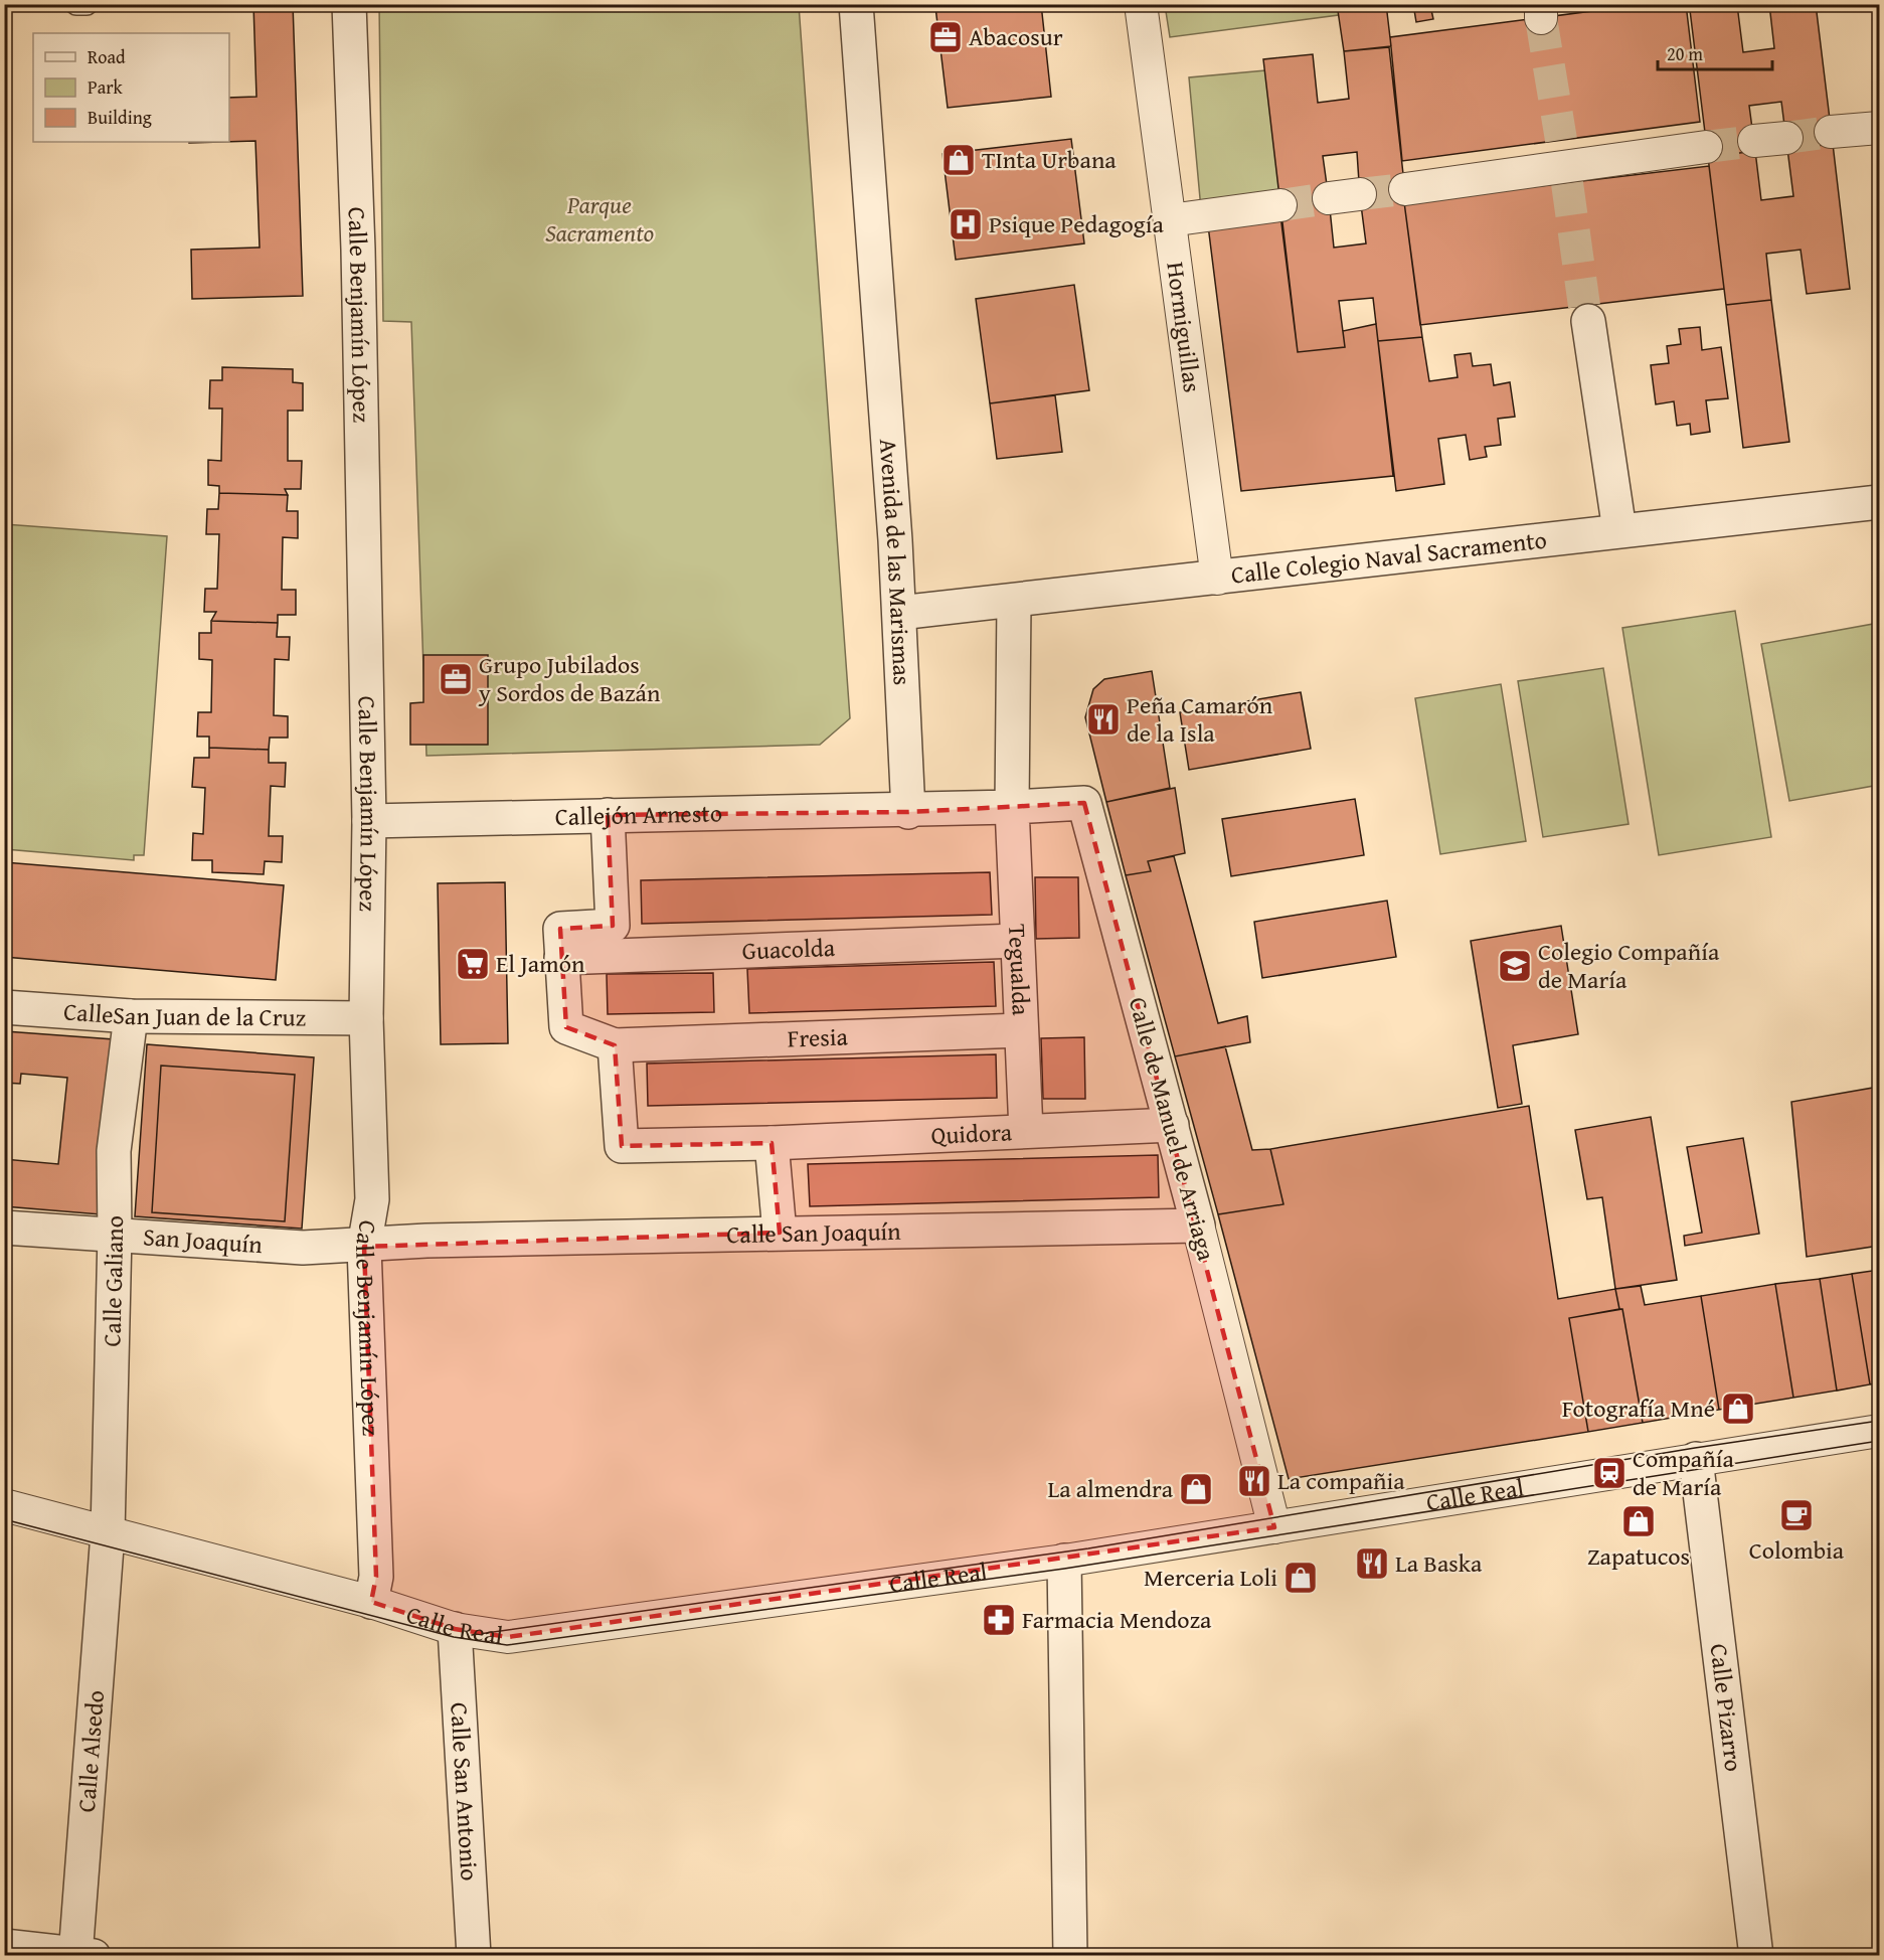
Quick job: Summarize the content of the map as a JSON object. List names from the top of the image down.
{
  "streets": {
    "street": [
      "Calle Benjamín López",
      "Hormiguillas",
      "Calle Colegio Naval Sacramento",
      "Avenida de las Marismas",
      "Callejón Arnesto",
      "Guacolda",
      "Tegualda",
      "CalleSan Juan de la Cruz",
      "Fresia",
      "Calle de Manuel de Arriaga",
      "Quidora",
      "Calle San Joaquín",
      "San Joaquín",
      "Calle Galiano",
      "Calle Real",
      "Calle Pizarro",
      "Calle Alsedo",
      "Calle San Antonio"
    ]
  },
  "crossings": [
    ["Calle Benjamín López", "Callejón Arnesto"],
    ["Calle Benjamín López", "CalleSan Juan de la Cruz"],
    ["Calle Benjamín López", "Calle San Joaquín"],
    ["Calle Benjamín López", "San Joaquín"],
    ["Calle Benjamín López", "Calle Real"],
    ["Hormiguillas", "Calle Colegio Naval Sacramento"],
    ["Calle Colegio Naval Sacramento", "Avenida de las Marismas"],
    ["Avenida de las Marismas", "Callejón Arnesto"],
    ["Guacolda", "Tegualda"],
    ["Tegualda", "Fresia"],
    ["Tegualda", "Calle de Manuel de Arriaga"],
    ["Tegualda", "Quidora"],
    ["CalleSan Juan de la Cruz", "Calle Galiano"],
    ["Fresia", "Quidora"],
    ["Calle de Manuel de Arriaga", "Quidora"],
    ["Calle de Manuel de Arriaga", "Calle San Joaquín"],
    ["Calle de Manuel de Arriaga", "Calle Real"],
    ["Calle San Joaquín", "San Joaquín"],
    ["San Joaquín", "Calle Galiano"],
    ["Calle Galiano", "Calle Real"],
    ["Calle Galiano", "Calle Alsedo"],
    ["Calle Real", "Calle Pizarro"],
    ["Calle Real", "Calle Alsedo"],
    ["Calle Real", "Calle San Antonio"]
  ],
  "parks": ["Parque Sacramento"],
  "places": {
    "office": ["Abacosur", "Grupo Jubilados y Sordos de Bazán"],
    "shop": [
      "TInta Urbana",
      "Fotografía Mné",
      "La almendra",
      "Zapatucos",
      "Merceria Loli"
    ],
    "hospital": ["Psique Pedagogía"],
    "restaurant": ["Peña Camarón de la Isla", "La compañia", "La Baska"],
    "supermarket": ["El Jamón"],
    "school or university": ["Colegio Compañía de María"],
    "station": ["Compañía de María"],
    "cafe": ["Colombia"],
    "pharmacy": ["Farmacia Mendoza"]
  },
  "legend": ["Road", "Park", "Building"],
  "scale_bar": "20 m"
}
